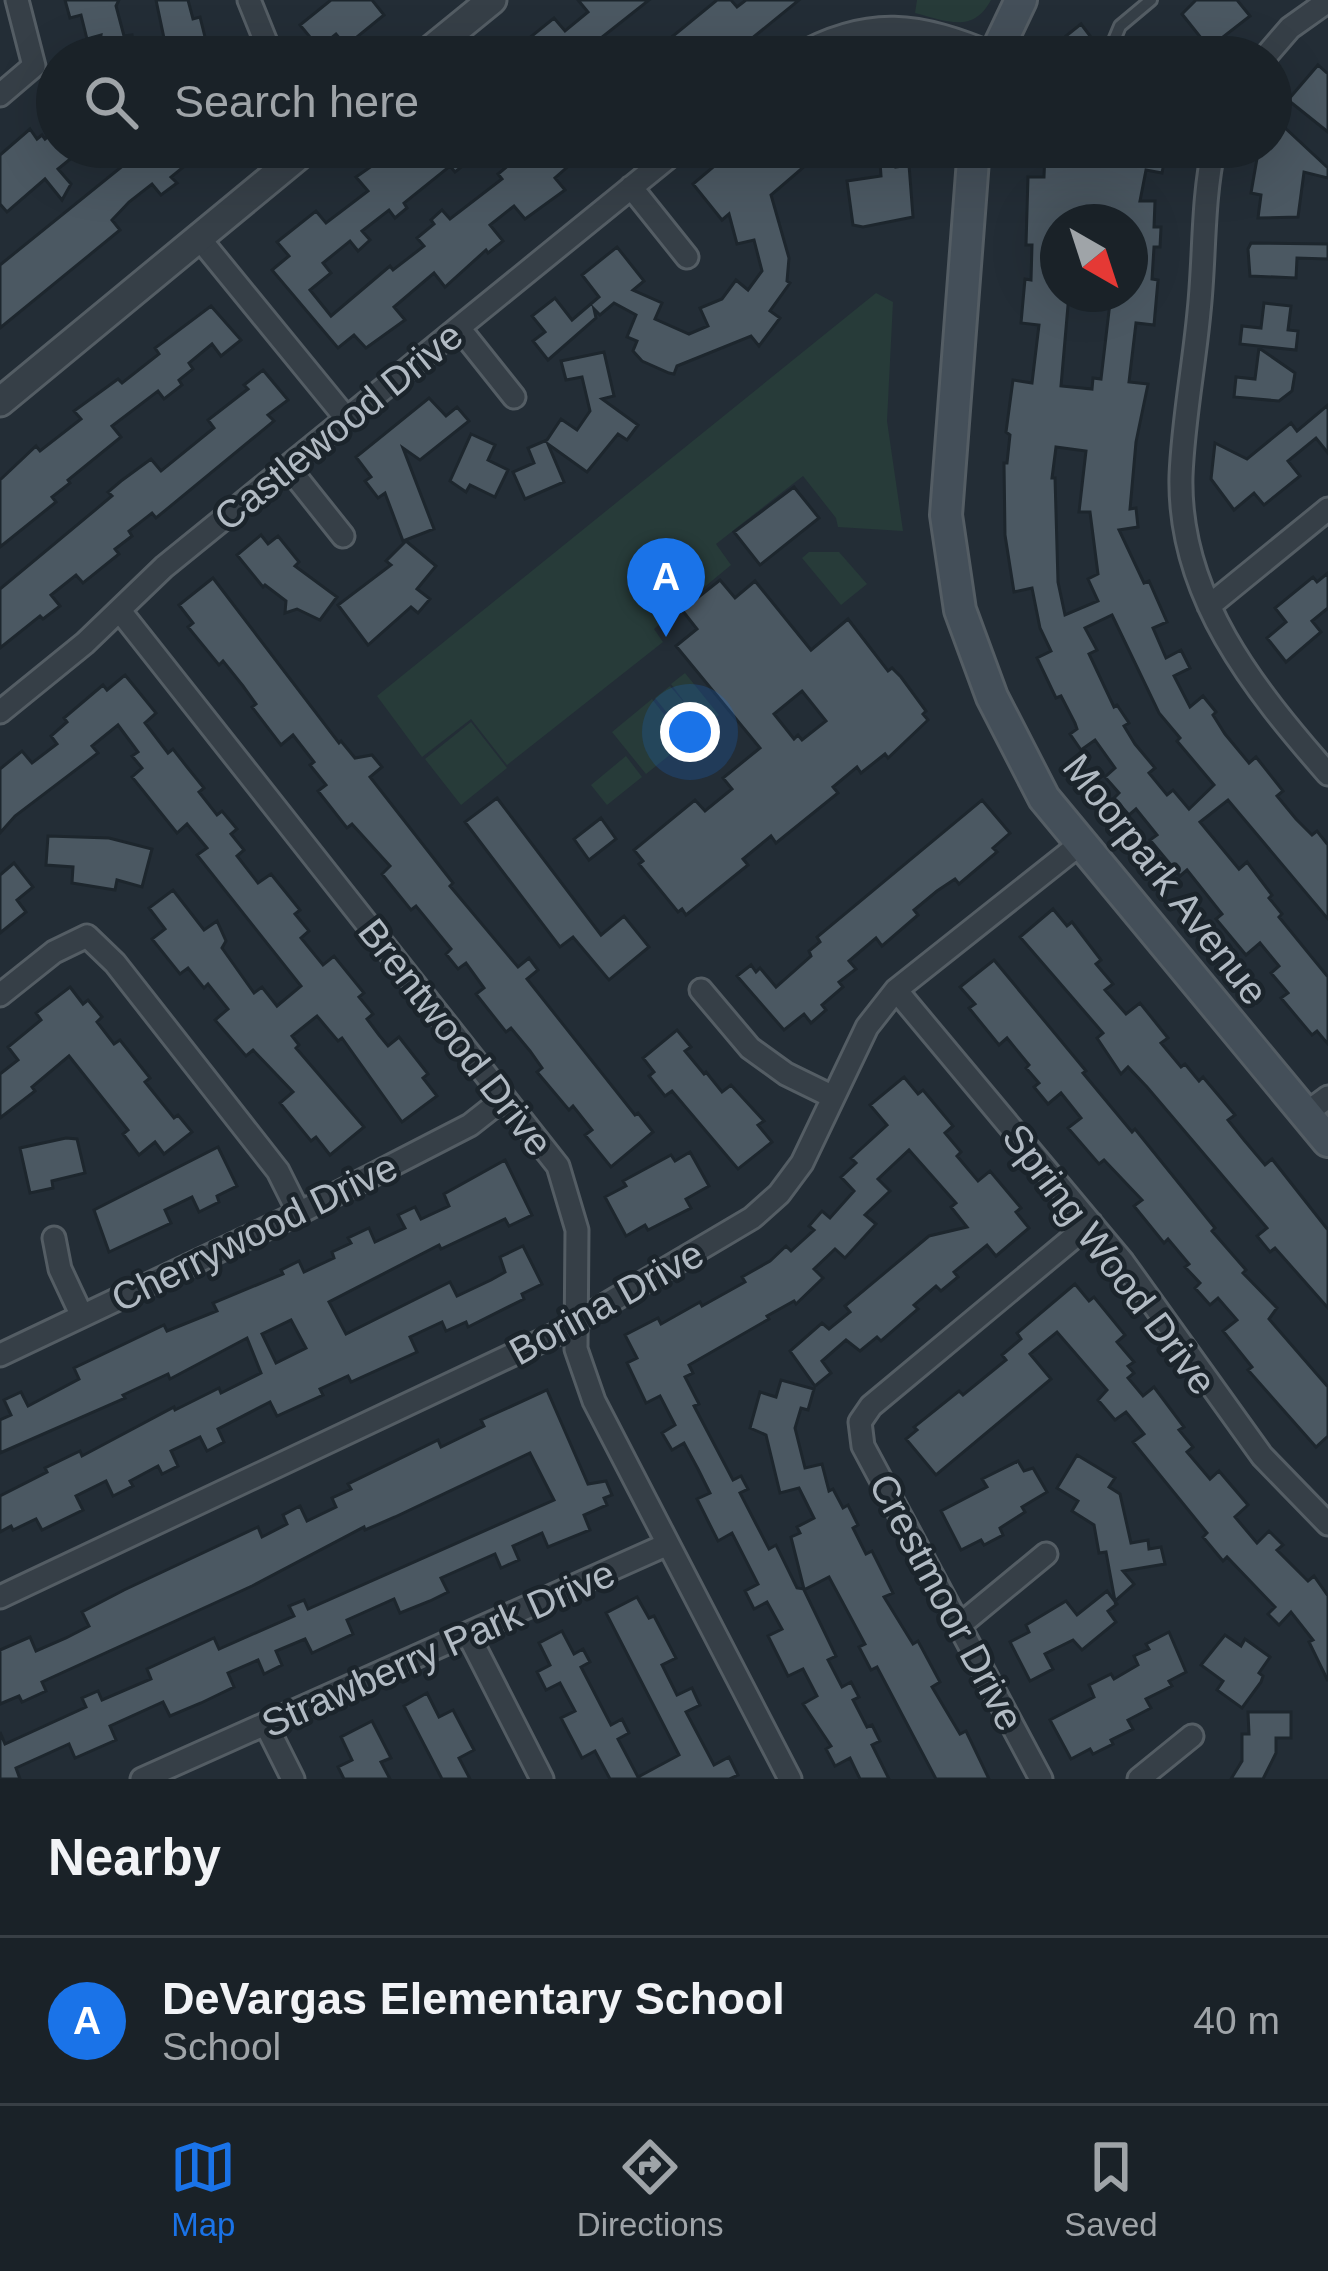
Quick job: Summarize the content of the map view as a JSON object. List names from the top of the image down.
{
  "streets": {
    "main road": ["Moorpark Avenue"],
    "street": [
      "Castlewood Drive",
      "Brentwood Drive",
      "Cherrywood Drive",
      "Spring Wood Drive",
      "Borina Drive",
      "Crestmoor Drive",
      "Strawberry Park Drive"
    ]
  },
  "crossings": [
    ["Castlewood Drive", "Brentwood Drive"],
    ["Moorpark Avenue", "Borina Drive"],
    ["Brentwood Drive", "Cherrywood Drive"],
    ["Brentwood Drive", "Borina Drive"],
    ["Brentwood Drive", "Strawberry Park Drive"],
    ["Spring Wood Drive", "Borina Drive"],
    ["Spring Wood Drive", "Crestmoor Drive"]
  ],
  "north": "bottom right",
  "page": {
    "search": "Search here",
    "pins": "A",
    "heading": "Nearby",
    "list": [
      {
        "mark": "A",
        "name": "DeVargas Elementary School",
        "note": "School",
        "value": "40 m"
      }
    ],
    "nav": ["Map", "Directions", "Saved"]
  }
}
